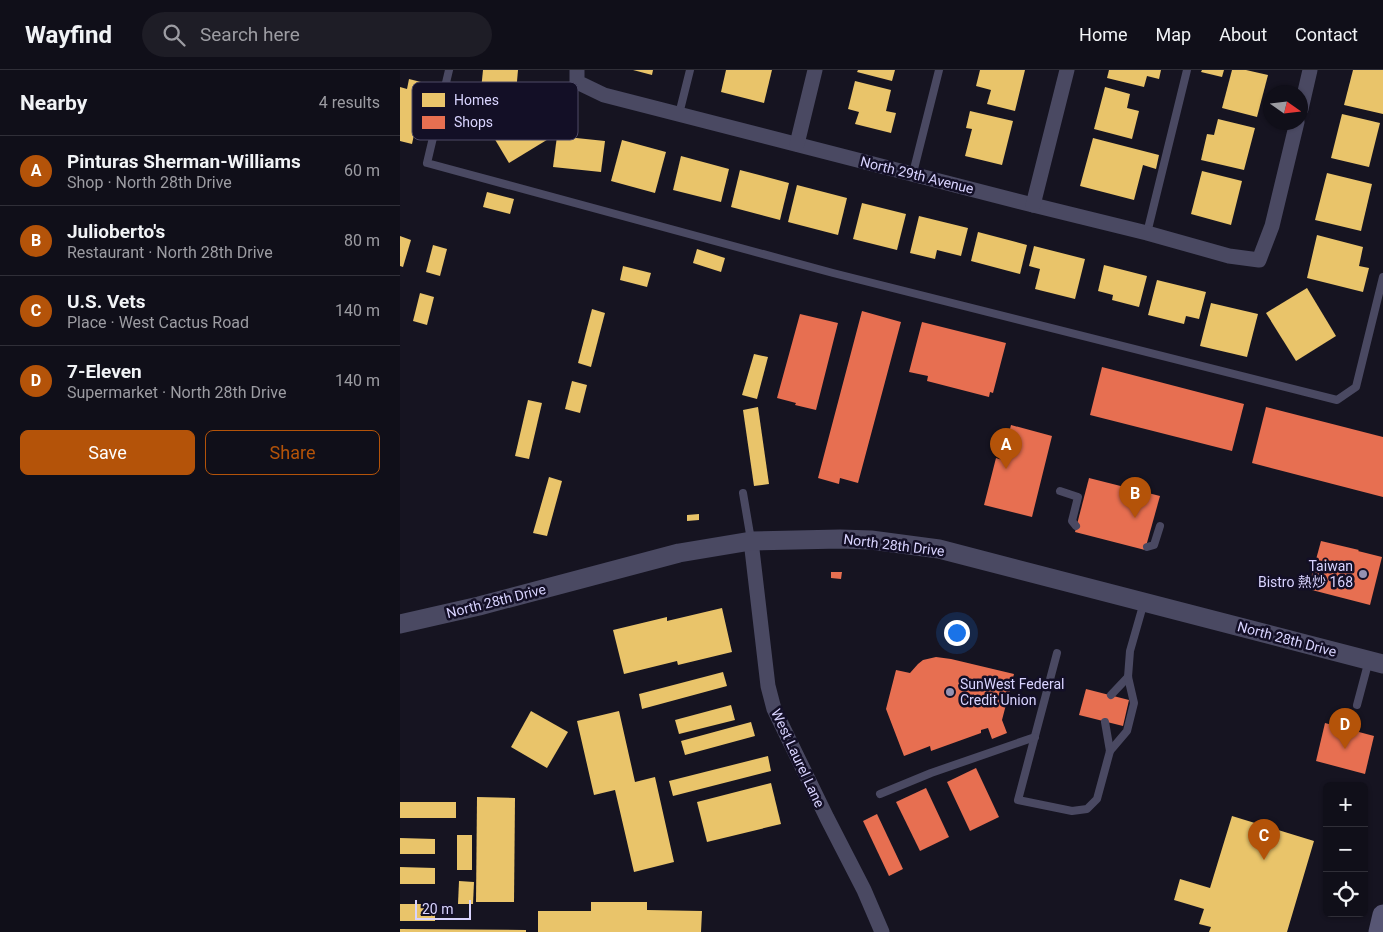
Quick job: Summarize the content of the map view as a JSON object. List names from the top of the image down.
{
  "streets": {
    "street": ["North 29th Avenue", "North 28th Drive", "West Laurel Lane"]
  },
  "crossings": [
    ["North 28th Drive", "West Laurel Lane"]
  ],
  "places": ["Taiwan Bistro 熱炒 168", "SunWest Federal Credit Union"],
  "legend": ["Homes", "Shops"],
  "scale_bar": "20 m",
  "north": "right",
  "page": {
    "header": "Wayfind",
    "search": "Search here",
    "nav": [
      "Home",
      "Map",
      "About",
      "Contact"
    ],
    "heading": ["Nearby", "4 results"],
    "list": [
      {
        "mark": "A",
        "name": "Pinturas Sherman-Williams",
        "note": "Shop · North 28th Drive",
        "value": "60 m"
      },
      {
        "mark": "B",
        "name": "Julioberto's",
        "note": "Restaurant · North 28th Drive",
        "value": "80 m"
      },
      {
        "mark": "C",
        "name": "U.S. Vets",
        "note": "Place · West Cactus Road",
        "value": "140 m"
      },
      {
        "mark": "D",
        "name": "7-Eleven",
        "note": "Supermarket · North 28th Drive",
        "value": "140 m"
      }
    ],
    "buttons": ["Save", "Share"],
    "pins": [
      "A",
      "B",
      "D",
      "C"
    ],
    "map_buttons": ["+", "−"],
    "scale": "20 m"
  }
}
